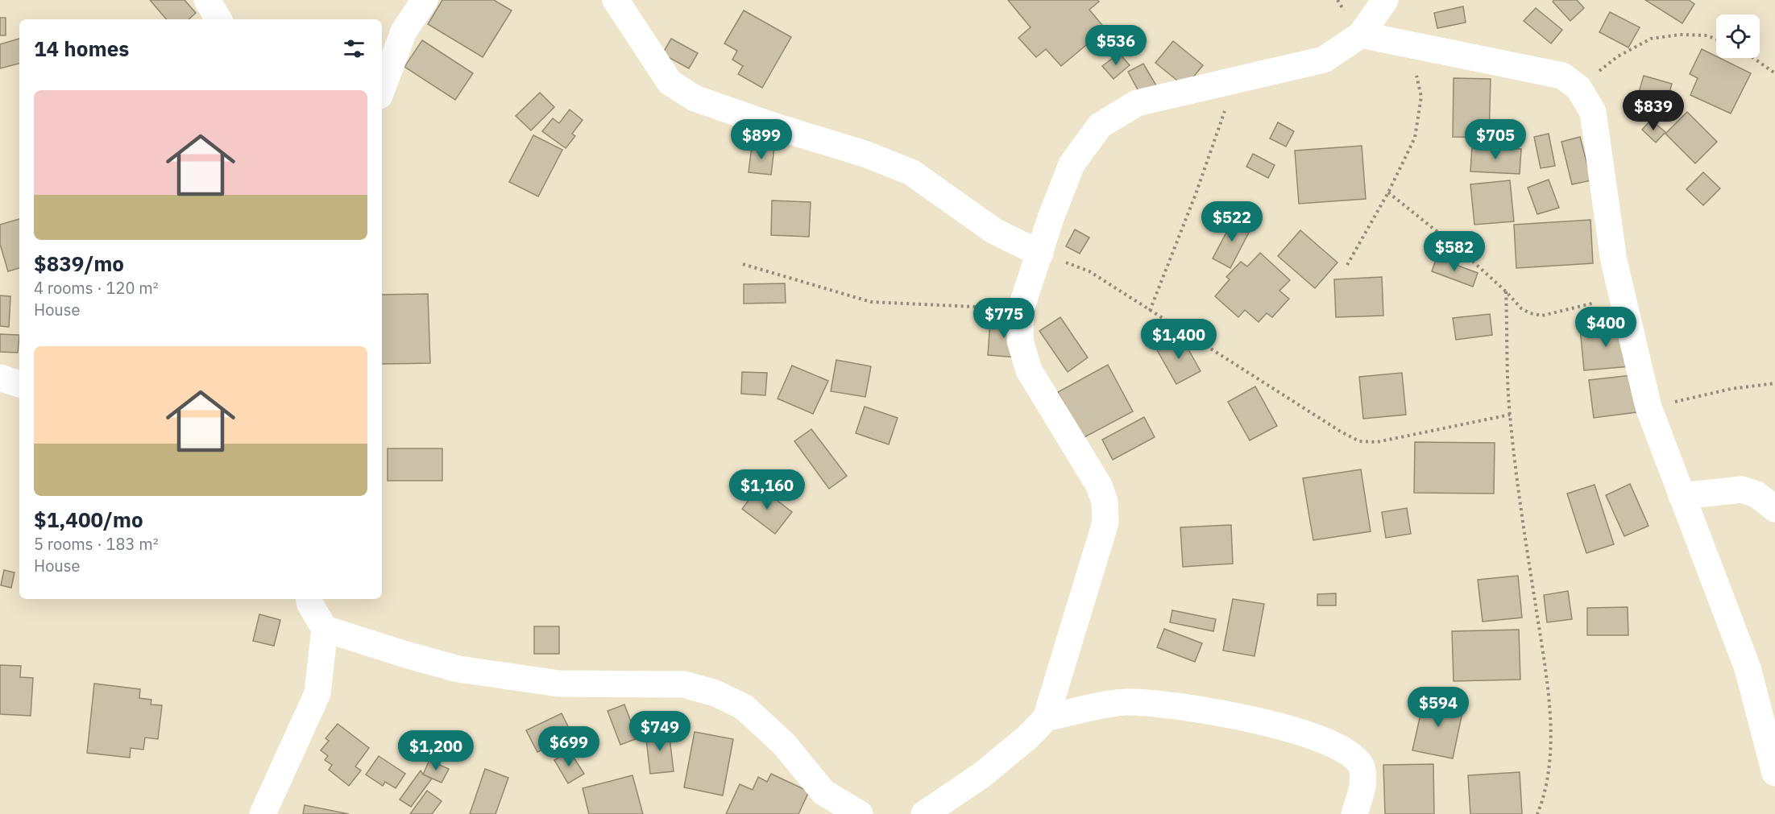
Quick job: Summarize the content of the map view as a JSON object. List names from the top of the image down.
{
  "page": {
    "heading": "14 homes",
    "price": [
      "$536",
      "$839",
      "$899",
      "$705",
      "$522",
      "$582",
      "$775",
      "$400",
      "$1,400",
      "$1,160",
      "$594",
      "$749",
      "$699",
      "$1,200"
    ],
    "list": [
      {
        "name": "$839/mo",
        "note": "4 rooms · 120 m² · House"
      },
      {
        "name": "$1,400/mo",
        "note": "5 rooms · 183 m² · House"
      }
    ]
  }
}
